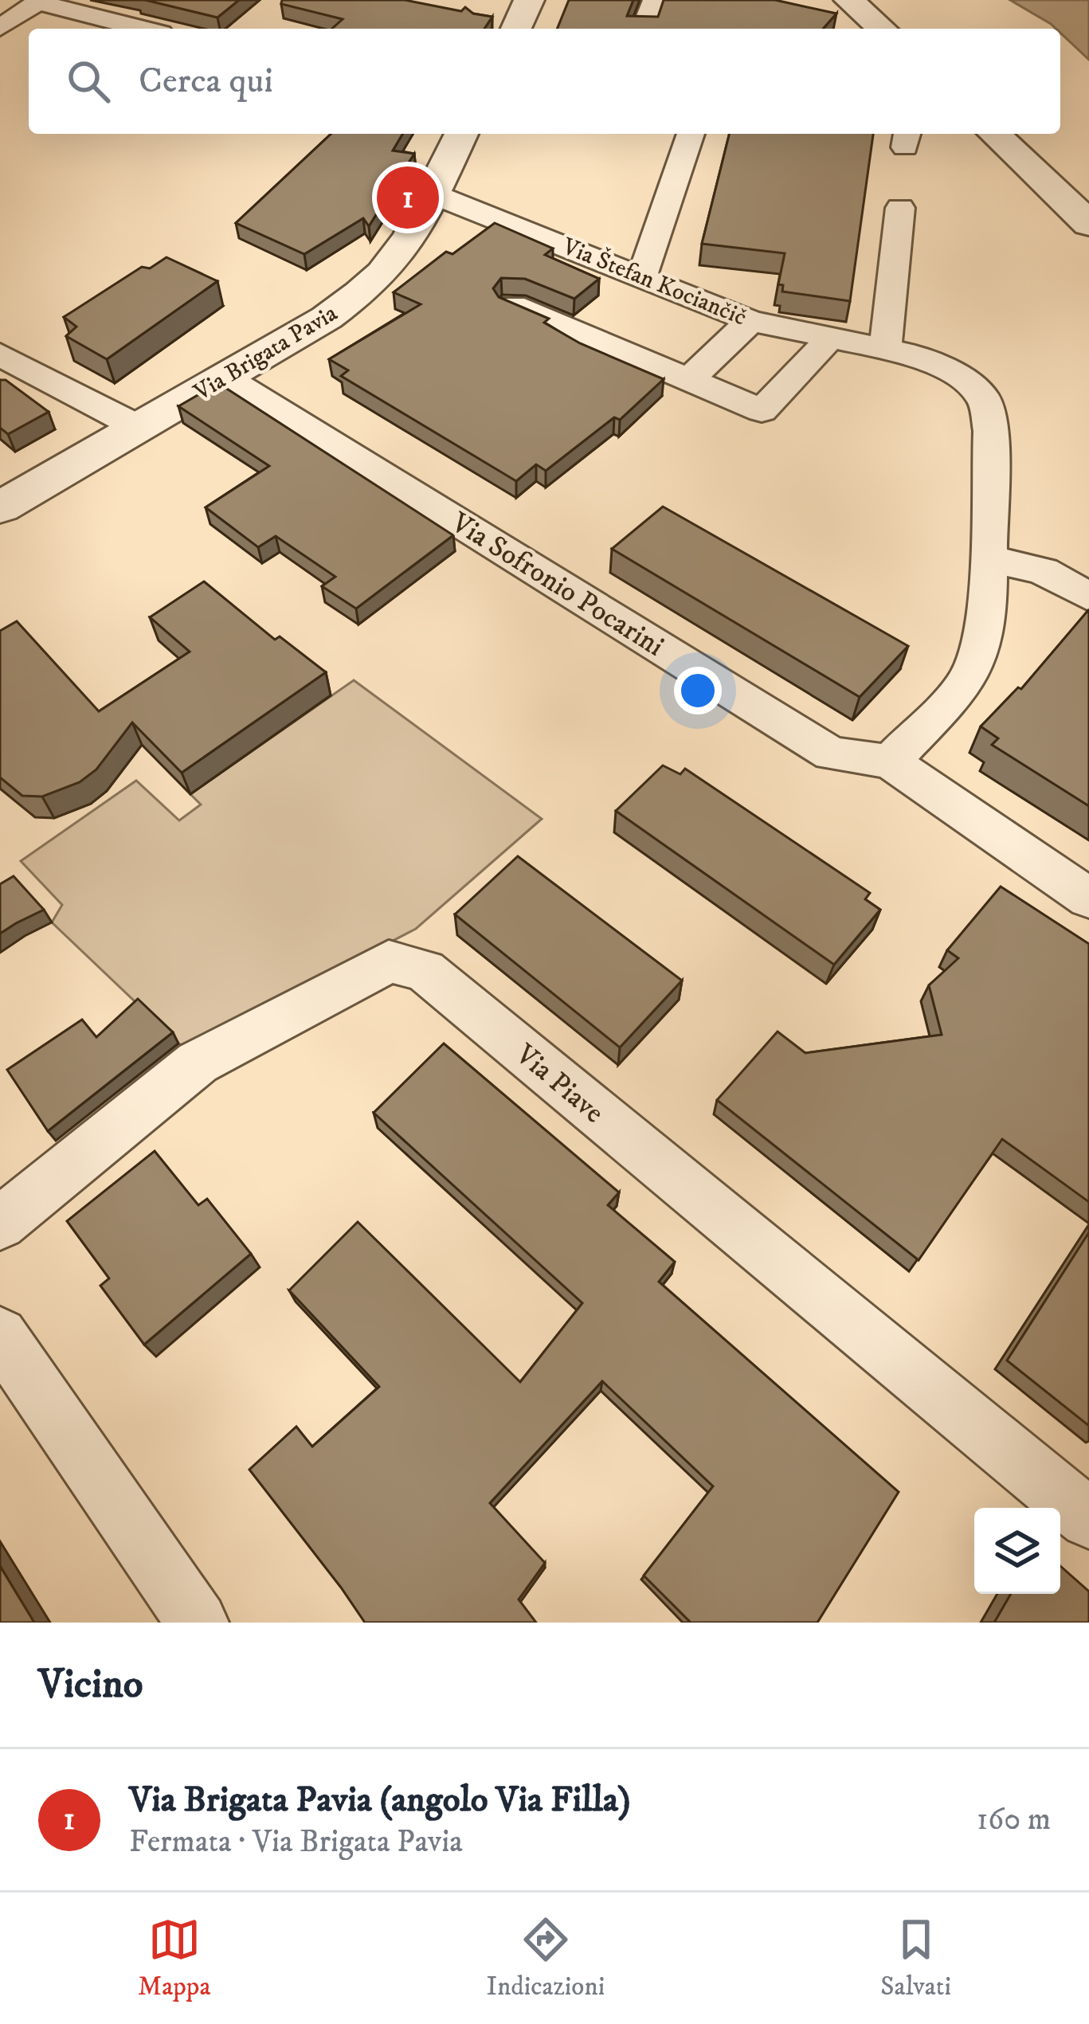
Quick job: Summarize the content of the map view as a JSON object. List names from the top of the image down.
{
  "streets": {
    "street": [
      "Via Štefan Kociančič",
      "Via Brigata Pavia",
      "Via Sofronio Pocarini",
      "Via Piave"
    ]
  },
  "crossings": [
    ["Via Štefan Kociančič", "Via Brigata Pavia"],
    ["Via Štefan Kociančič", "Via Sofronio Pocarini"],
    ["Via Brigata Pavia", "Via Sofronio Pocarini"]
  ],
  "page": {
    "search": "Cerca qui",
    "pins": "1",
    "heading": "Vicino",
    "list": [
      {
        "mark": "1",
        "name": "Via Brigata Pavia (angolo Via Filla)",
        "note": "Fermata · Via Brigata Pavia",
        "value": "160 m"
      }
    ],
    "nav": ["Mappa", "Indicazioni", "Salvati"]
  }
}
